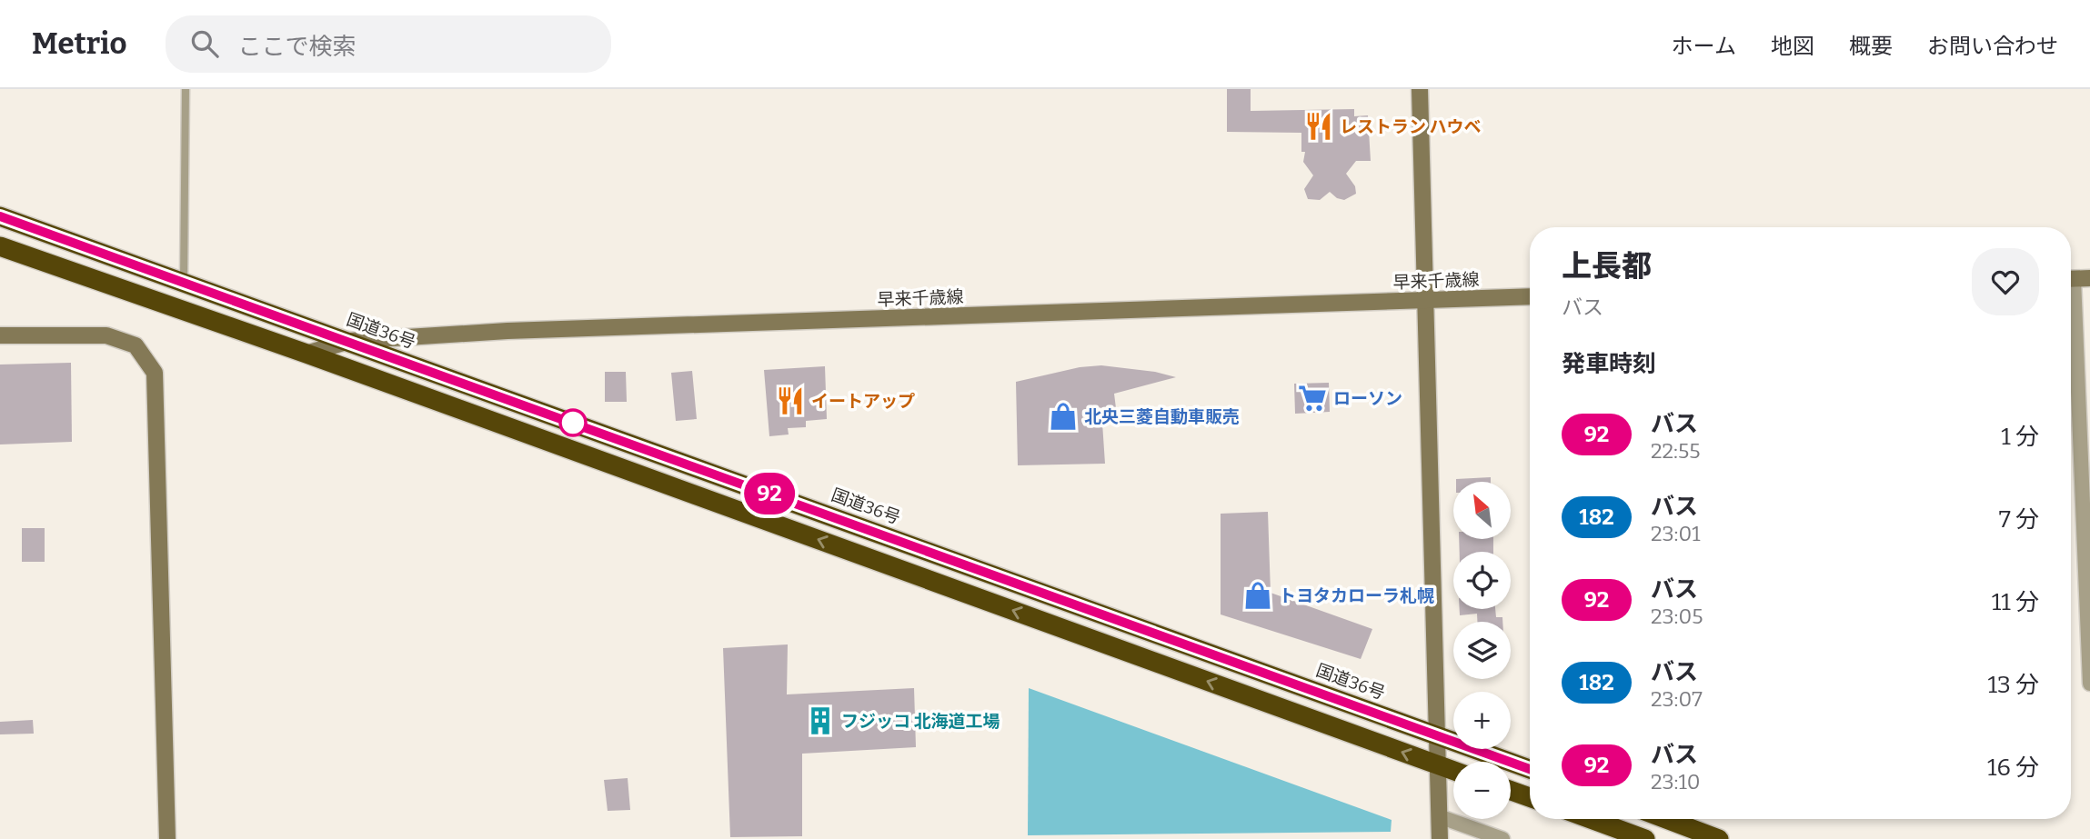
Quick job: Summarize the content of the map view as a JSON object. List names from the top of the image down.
{
  "streets": {
    "highway": ["国道36号"],
    "street": ["早来千歳線"]
  },
  "crossings": [
    ["早来千歳線", "国道36号"]
  ],
  "places": {
    "restaurant": ["レストラン ハウベ", "イートアップ"],
    "supermarket": ["ローソン"],
    "shop": ["北央三菱自動車販売", "トヨタカローラ札幌"],
    "building": ["フジッコ 北海道工場"]
  },
  "lines": ["bus line 92"],
  "north": "top left",
  "page": {
    "header": "Metrio",
    "search": "ここで検索",
    "nav": [
      "ホーム",
      "地図",
      "概要",
      "お問い合わせ"
    ],
    "on_map": "92",
    "heading": [
      ["上長都", "バス"],
      "発車時刻"
    ],
    "list": [
      {
        "mark": "92",
        "name": "バス",
        "note": "22:55",
        "value": "1 分"
      },
      {
        "mark": "182",
        "name": "バス",
        "note": "23:01",
        "value": "7 分"
      },
      {
        "mark": "92",
        "name": "バス",
        "note": "23:05",
        "value": "11 分"
      },
      {
        "mark": "182",
        "name": "バス",
        "note": "23:07",
        "value": "13 分"
      },
      {
        "mark": "92",
        "name": "バス",
        "note": "23:10",
        "value": "16 分"
      }
    ],
    "map_buttons": ["+", "−"]
  }
}
